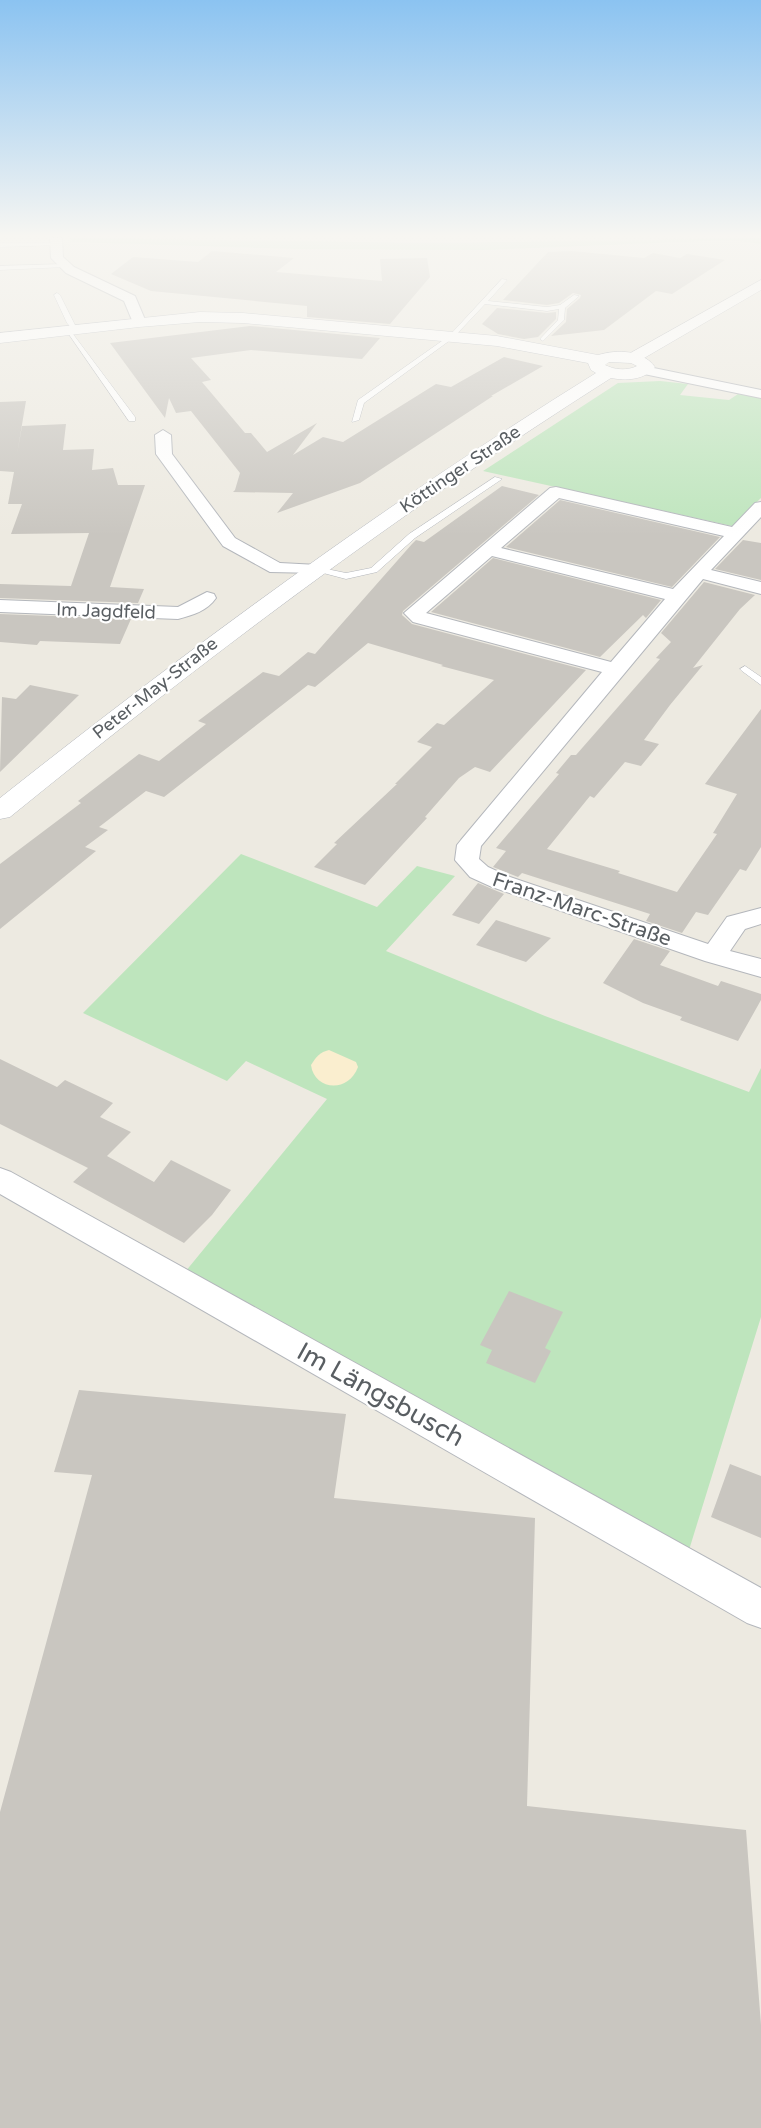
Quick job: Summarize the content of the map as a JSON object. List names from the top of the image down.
{
  "streets": {
    "main road": ["Köttinger Straße", "Peter-May-Straße"],
    "street": ["Im Jagdfeld", "Franz-Marc-Straße", "Im Längsbusch"]
  },
  "crossings": [
    ["Köttinger Straße", "Peter-May-Straße"]
  ]
}
